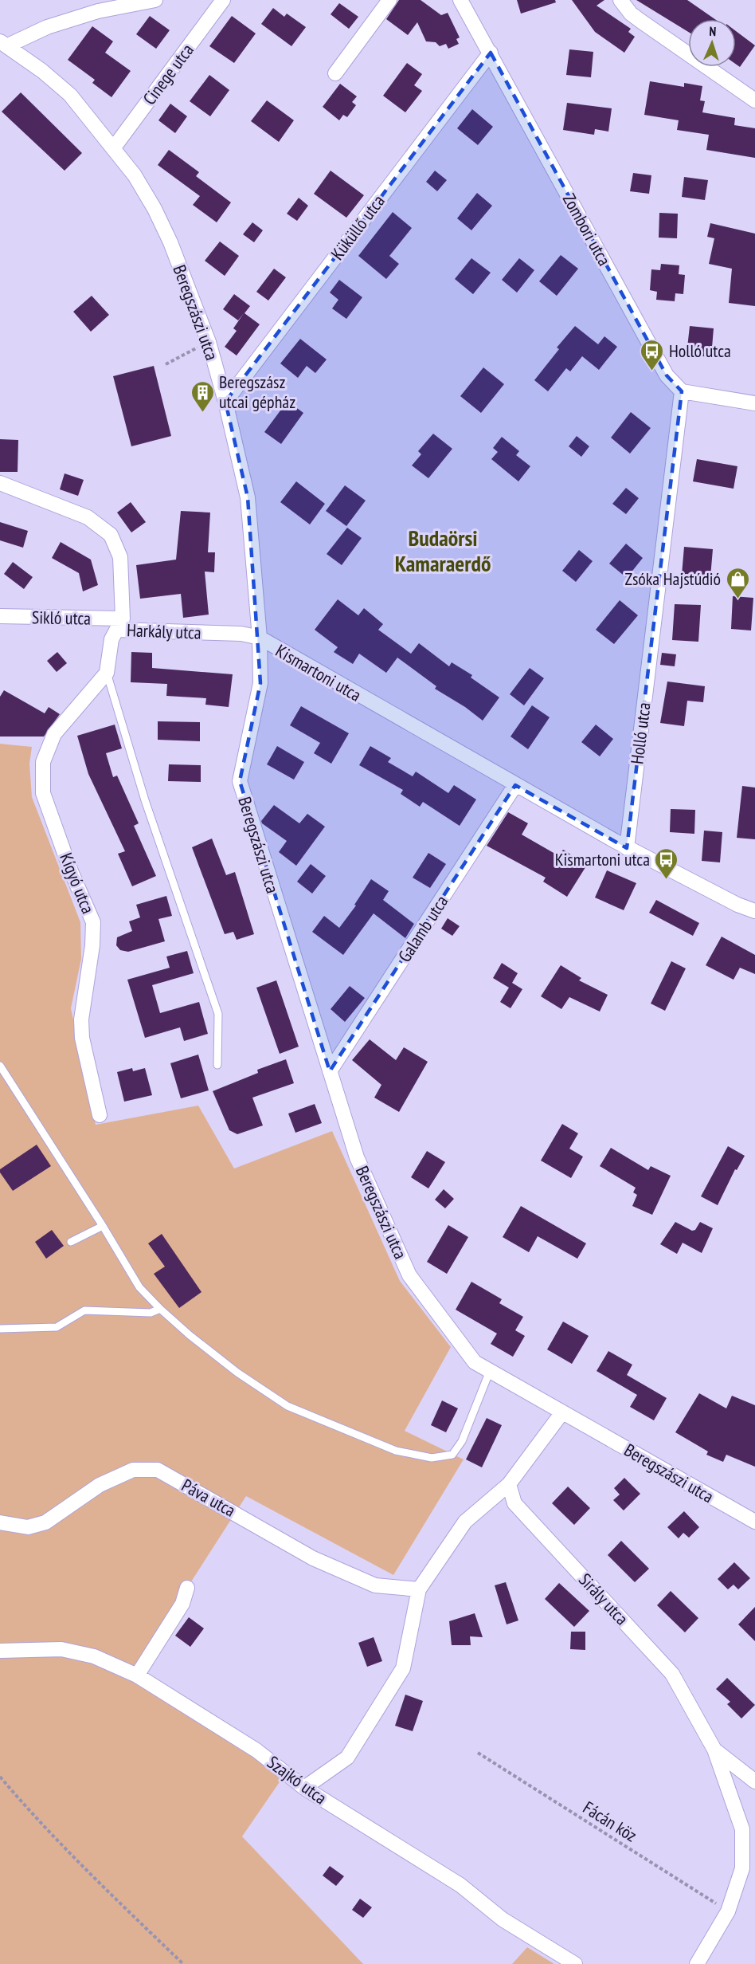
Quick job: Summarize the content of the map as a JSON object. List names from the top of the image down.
{
  "streets": {
    "street": [
      "Cinege utca",
      "Küküllő utca",
      "Zombori utca",
      "Beregszászi utca",
      "Sikló utca",
      "Harkály utca",
      "Kismartoni utca",
      "Holló utca",
      "Kígyó utca",
      "Galamb utca",
      "Páva utca",
      "Sirály utca",
      "Szajkó utca"
    ],
    "path": ["Fácán köz"]
  },
  "crossings": [
    ["Cinege utca", "Beregszászi utca"],
    ["Küküllő utca", "Zombori utca"],
    ["Küküllő utca", "Beregszászi utca"],
    ["Zombori utca", "Holló utca"],
    ["Beregszászi utca", "Harkály utca"],
    ["Beregszászi utca", "Kismartoni utca"],
    ["Beregszászi utca", "Galamb utca"],
    ["Sikló utca", "Harkály utca"],
    ["Harkály utca", "Kismartoni utca"],
    ["Kismartoni utca", "Holló utca"],
    ["Kismartoni utca", "Galamb utca"]
  ],
  "districts": ["Budaörsi Kamaraerdő"],
  "places": {
    "bus stop": ["Holló utca", "Kismartoni utca"],
    "building": ["Beregszász utcai gépház"],
    "shop": ["Zsóka Hajstúdió"]
  },
  "north": "top"
}
